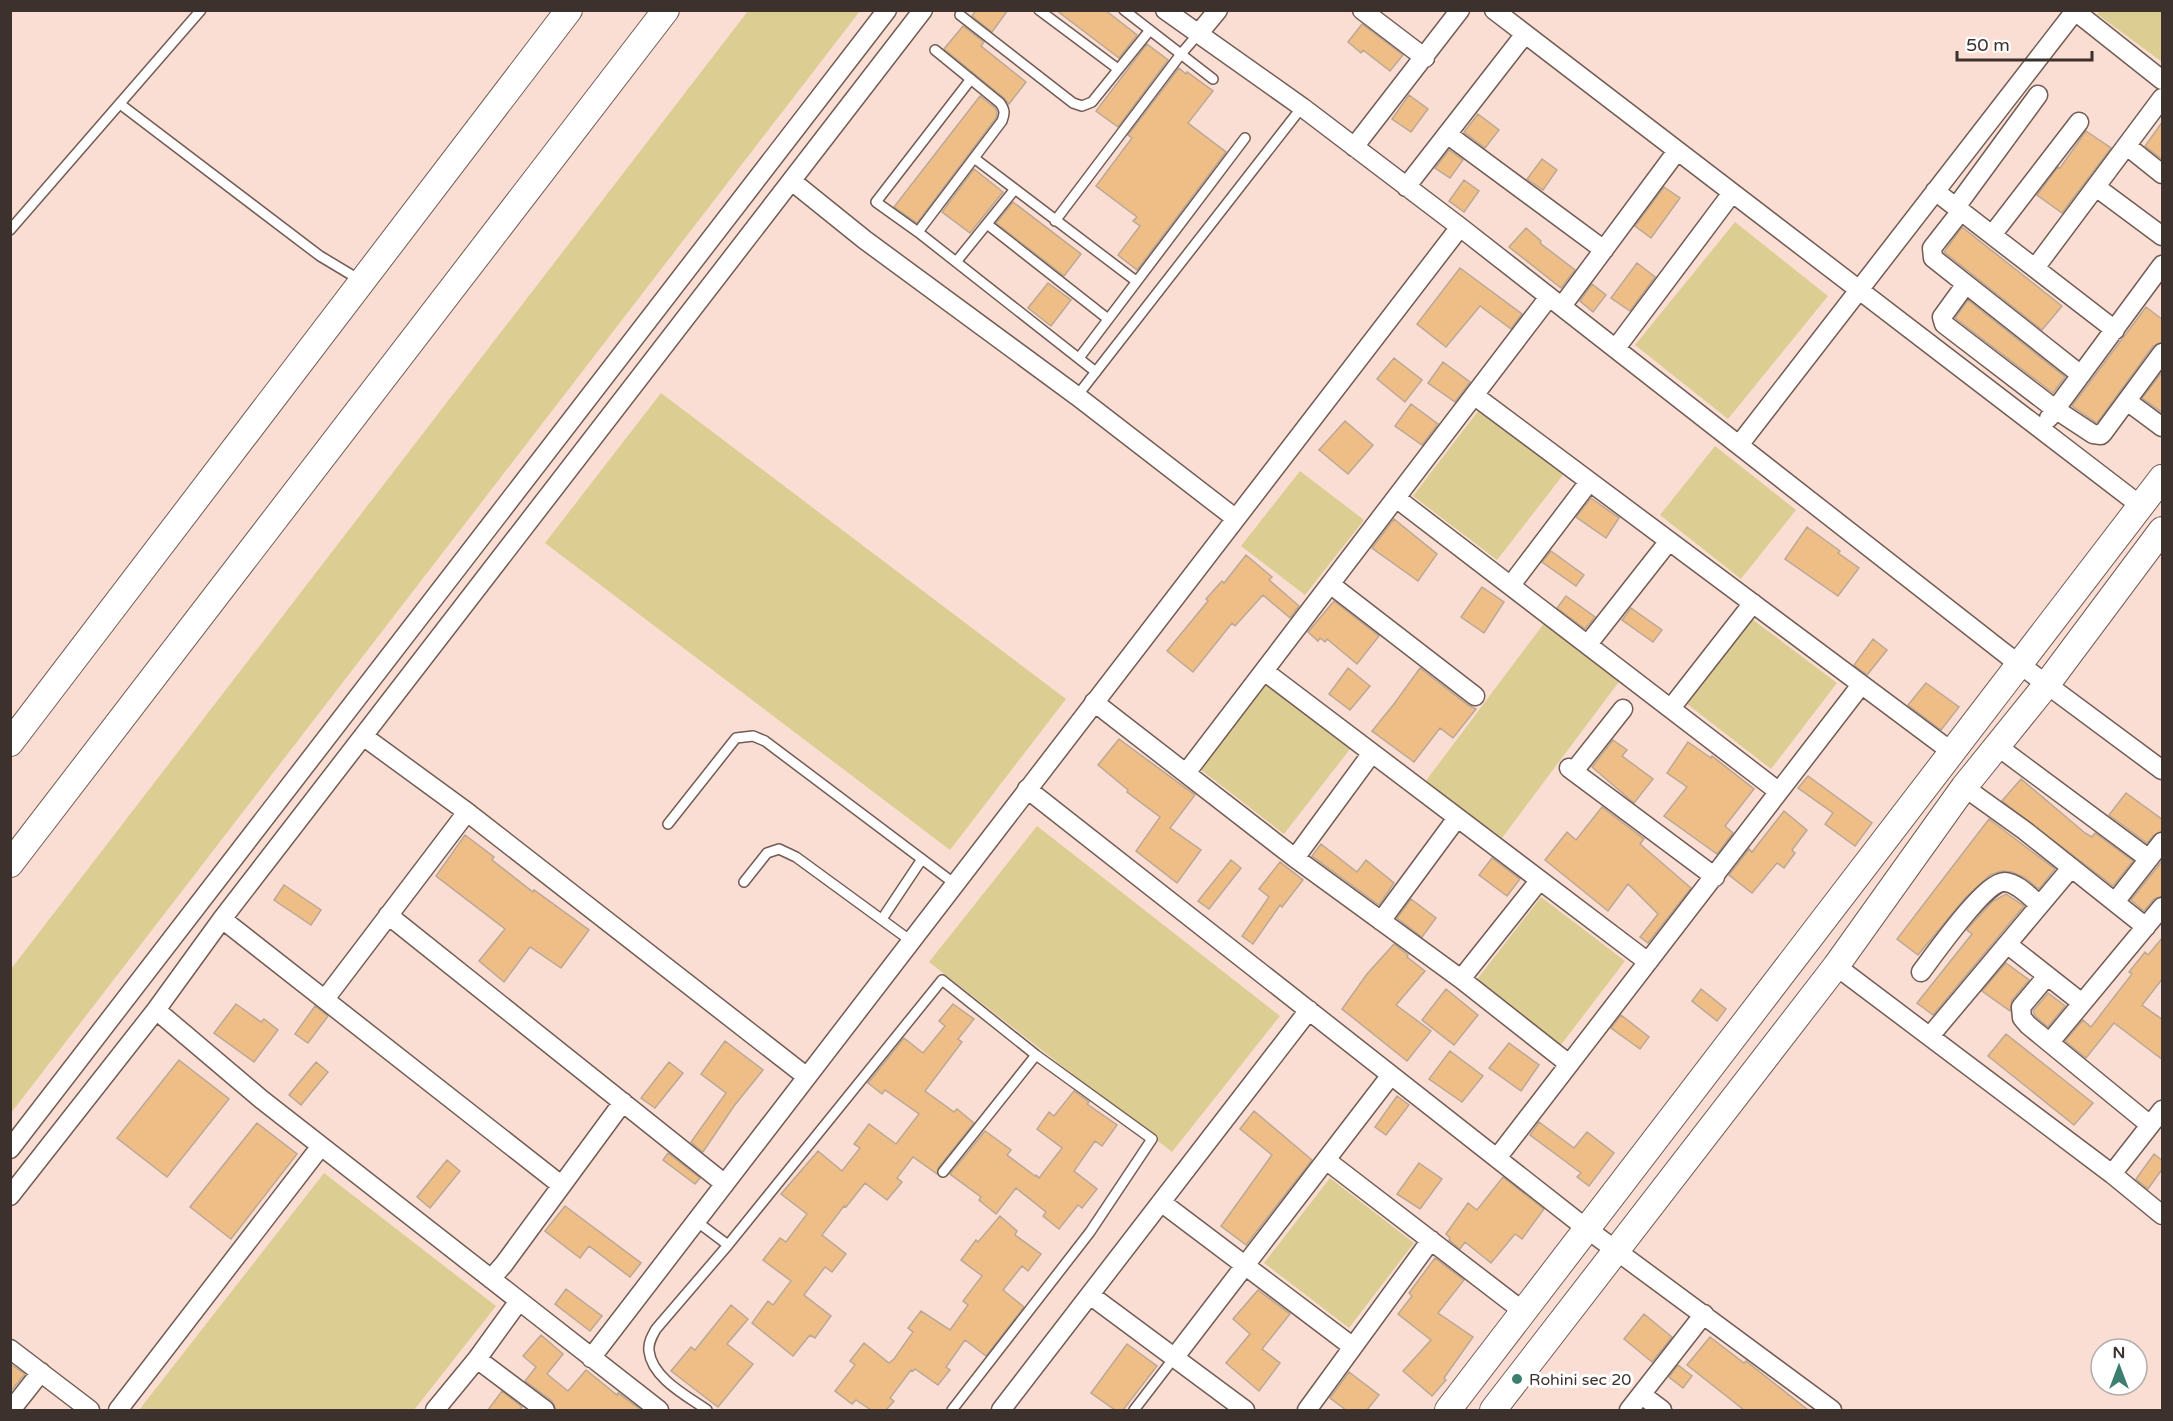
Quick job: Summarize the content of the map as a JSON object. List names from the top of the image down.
{
  "places": ["Rohini sec 20"],
  "scale_bar": "50 m",
  "north": "top"
}
